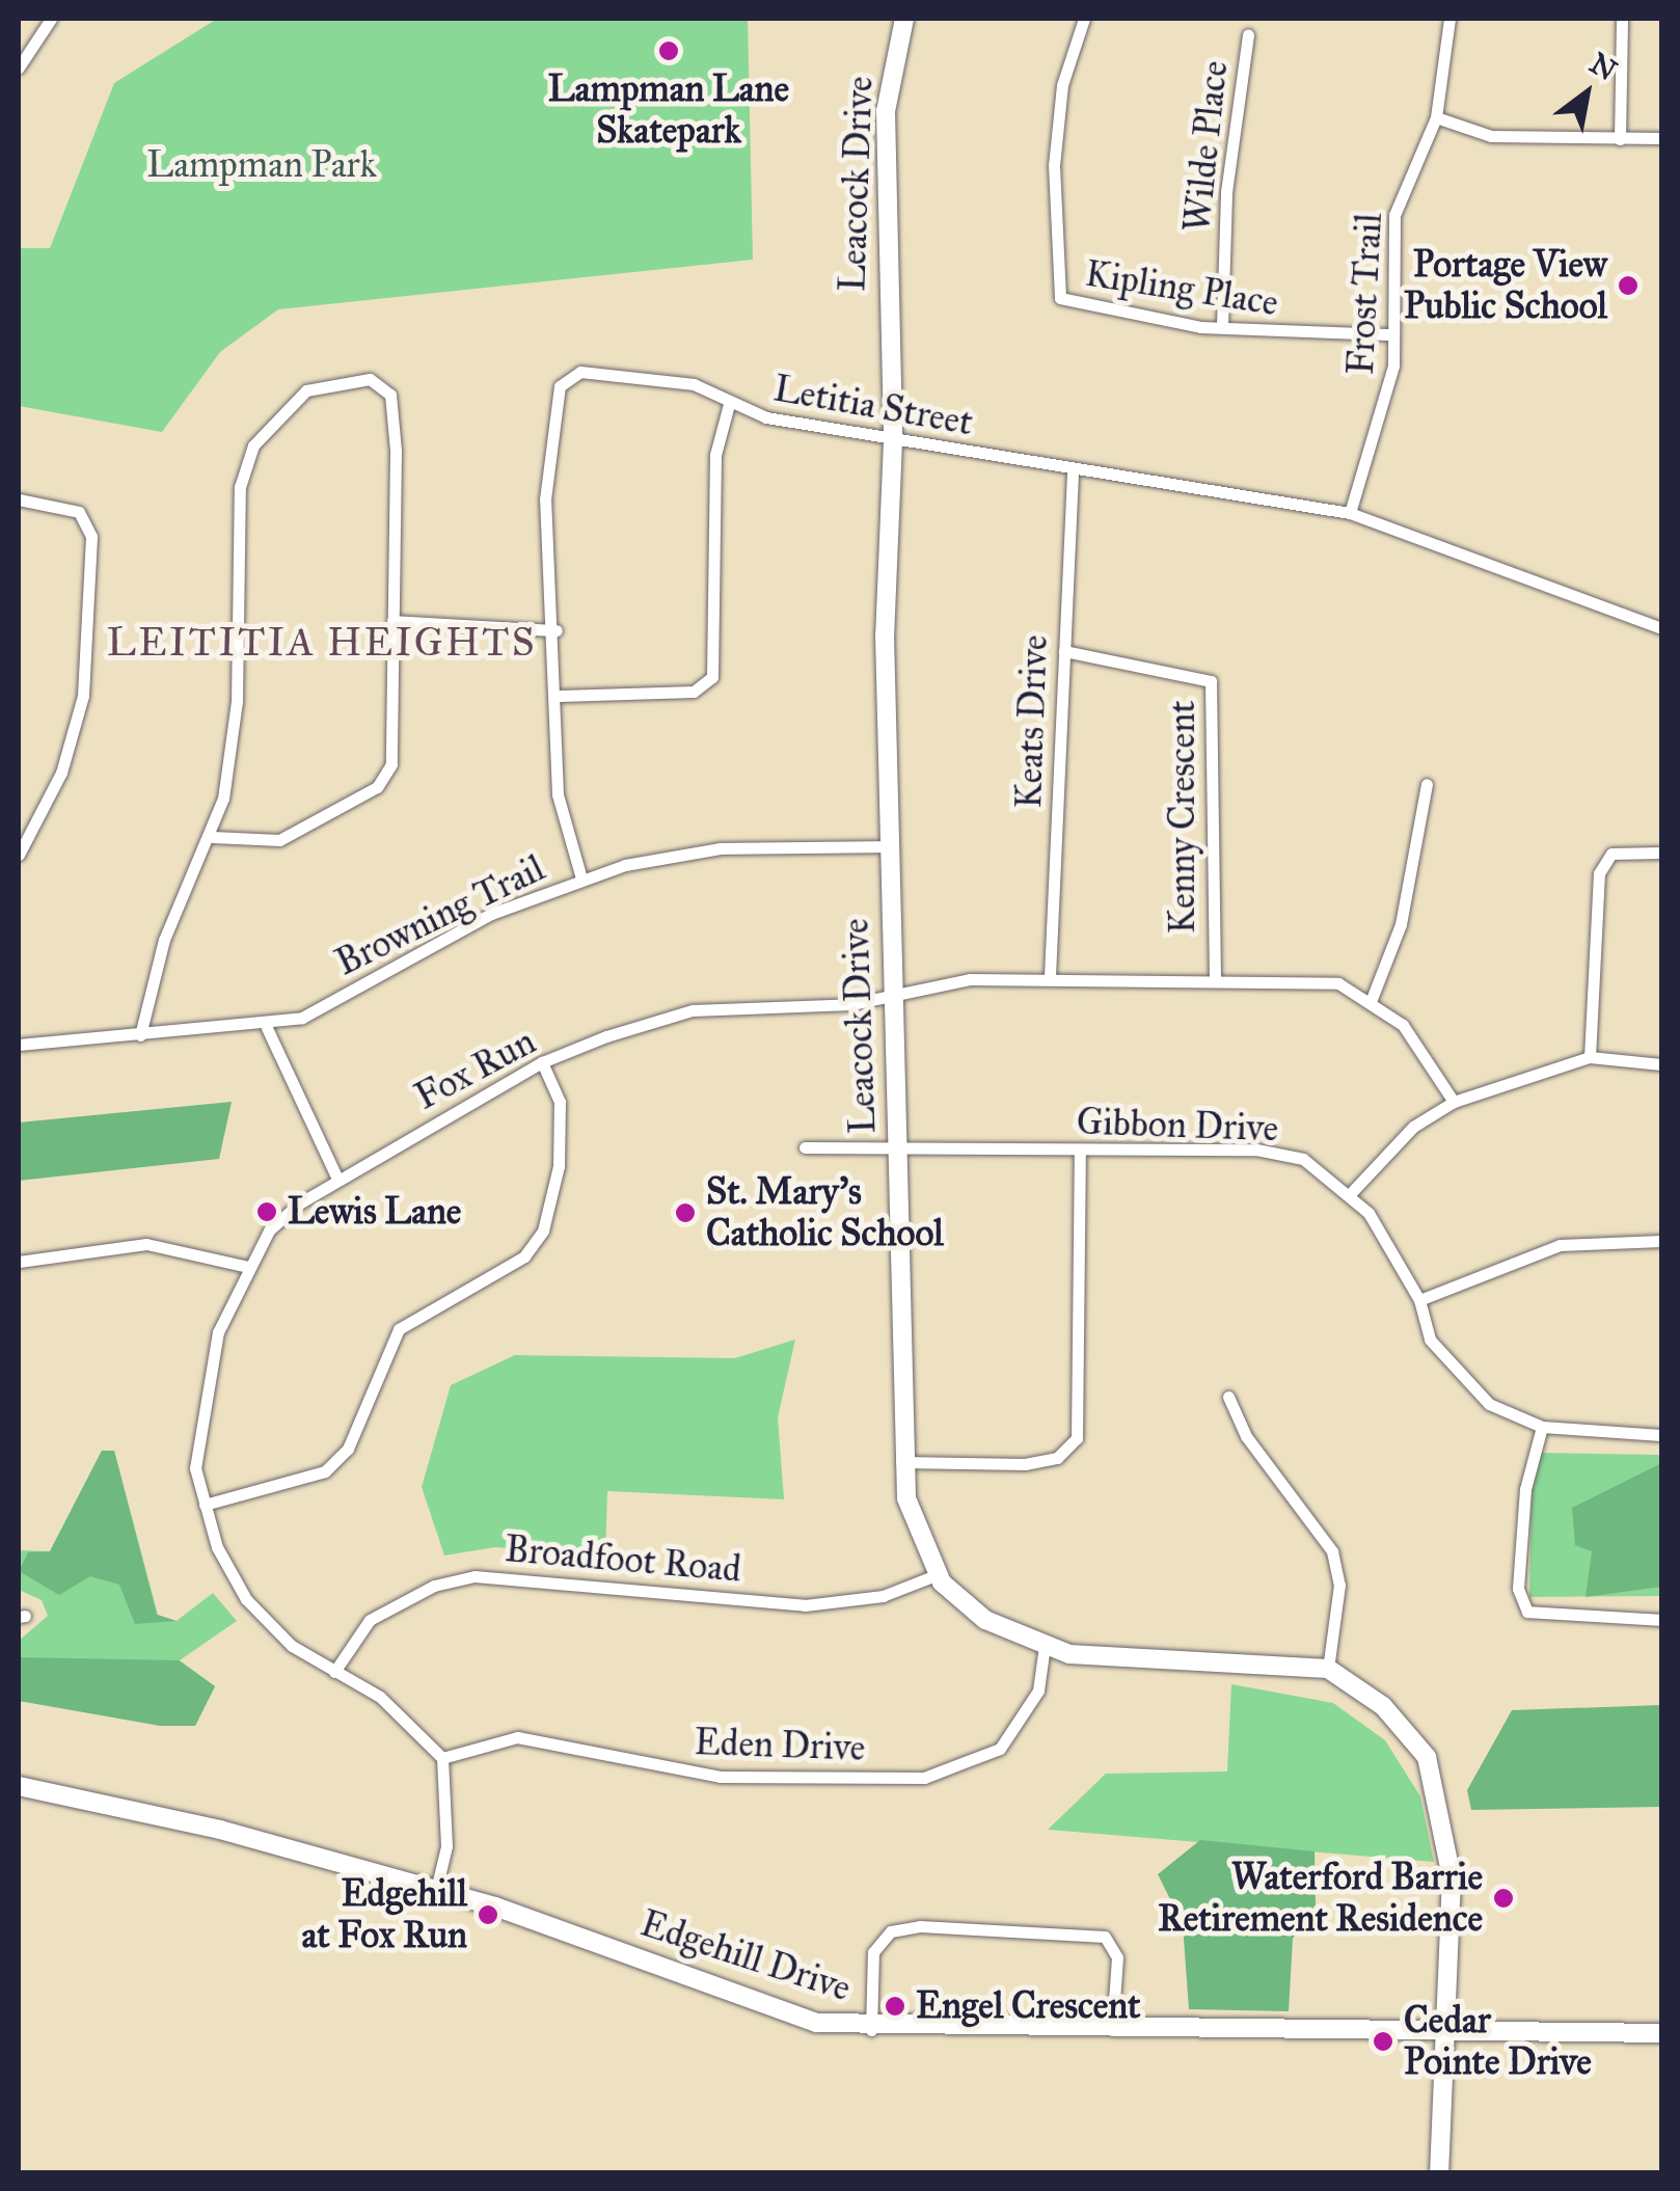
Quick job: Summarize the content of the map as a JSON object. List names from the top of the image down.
{
  "streets": {
    "street": [
      "Wilde Place",
      "Leacock Drive",
      "Kipling Place",
      "Frost Trail",
      "Letitia Street",
      "Keats Drive",
      "Kenny Crescent",
      "Browning Trail",
      "Fox Run",
      "Gibbon Drive",
      "Broadfoot Road",
      "Eden Drive",
      "Edgehill Drive"
    ]
  },
  "crossings": [
    ["Wilde Place", "Kipling Place"],
    ["Leacock Drive", "Letitia Street"],
    ["Leacock Drive", "Browning Trail"],
    ["Leacock Drive", "Fox Run"],
    ["Leacock Drive", "Gibbon Drive"],
    ["Leacock Drive", "Broadfoot Road"],
    ["Leacock Drive", "Eden Drive"],
    ["Kipling Place", "Frost Trail"],
    ["Frost Trail", "Letitia Street"],
    ["Letitia Street", "Keats Drive"],
    ["Letitia Street", "Browning Trail"],
    ["Keats Drive", "Kenny Crescent"],
    ["Keats Drive", "Fox Run"],
    ["Kenny Crescent", "Fox Run"],
    ["Fox Run", "Broadfoot Road"],
    ["Fox Run", "Eden Drive"]
  ],
  "districts": ["LEITITIA HEIGHTS"],
  "parks": ["Lampman Park"],
  "places": [
    "Lampman Lane Skatepark",
    "Portage View Public School",
    "Lewis Lane",
    "St. Mary's Catholic School",
    "Waterford Barrie Retirement Residence",
    "Edgehill at Fox Run",
    "Engel Crescent",
    "Cedar Pointe Drive"
  ],
  "north": "top right"
}
